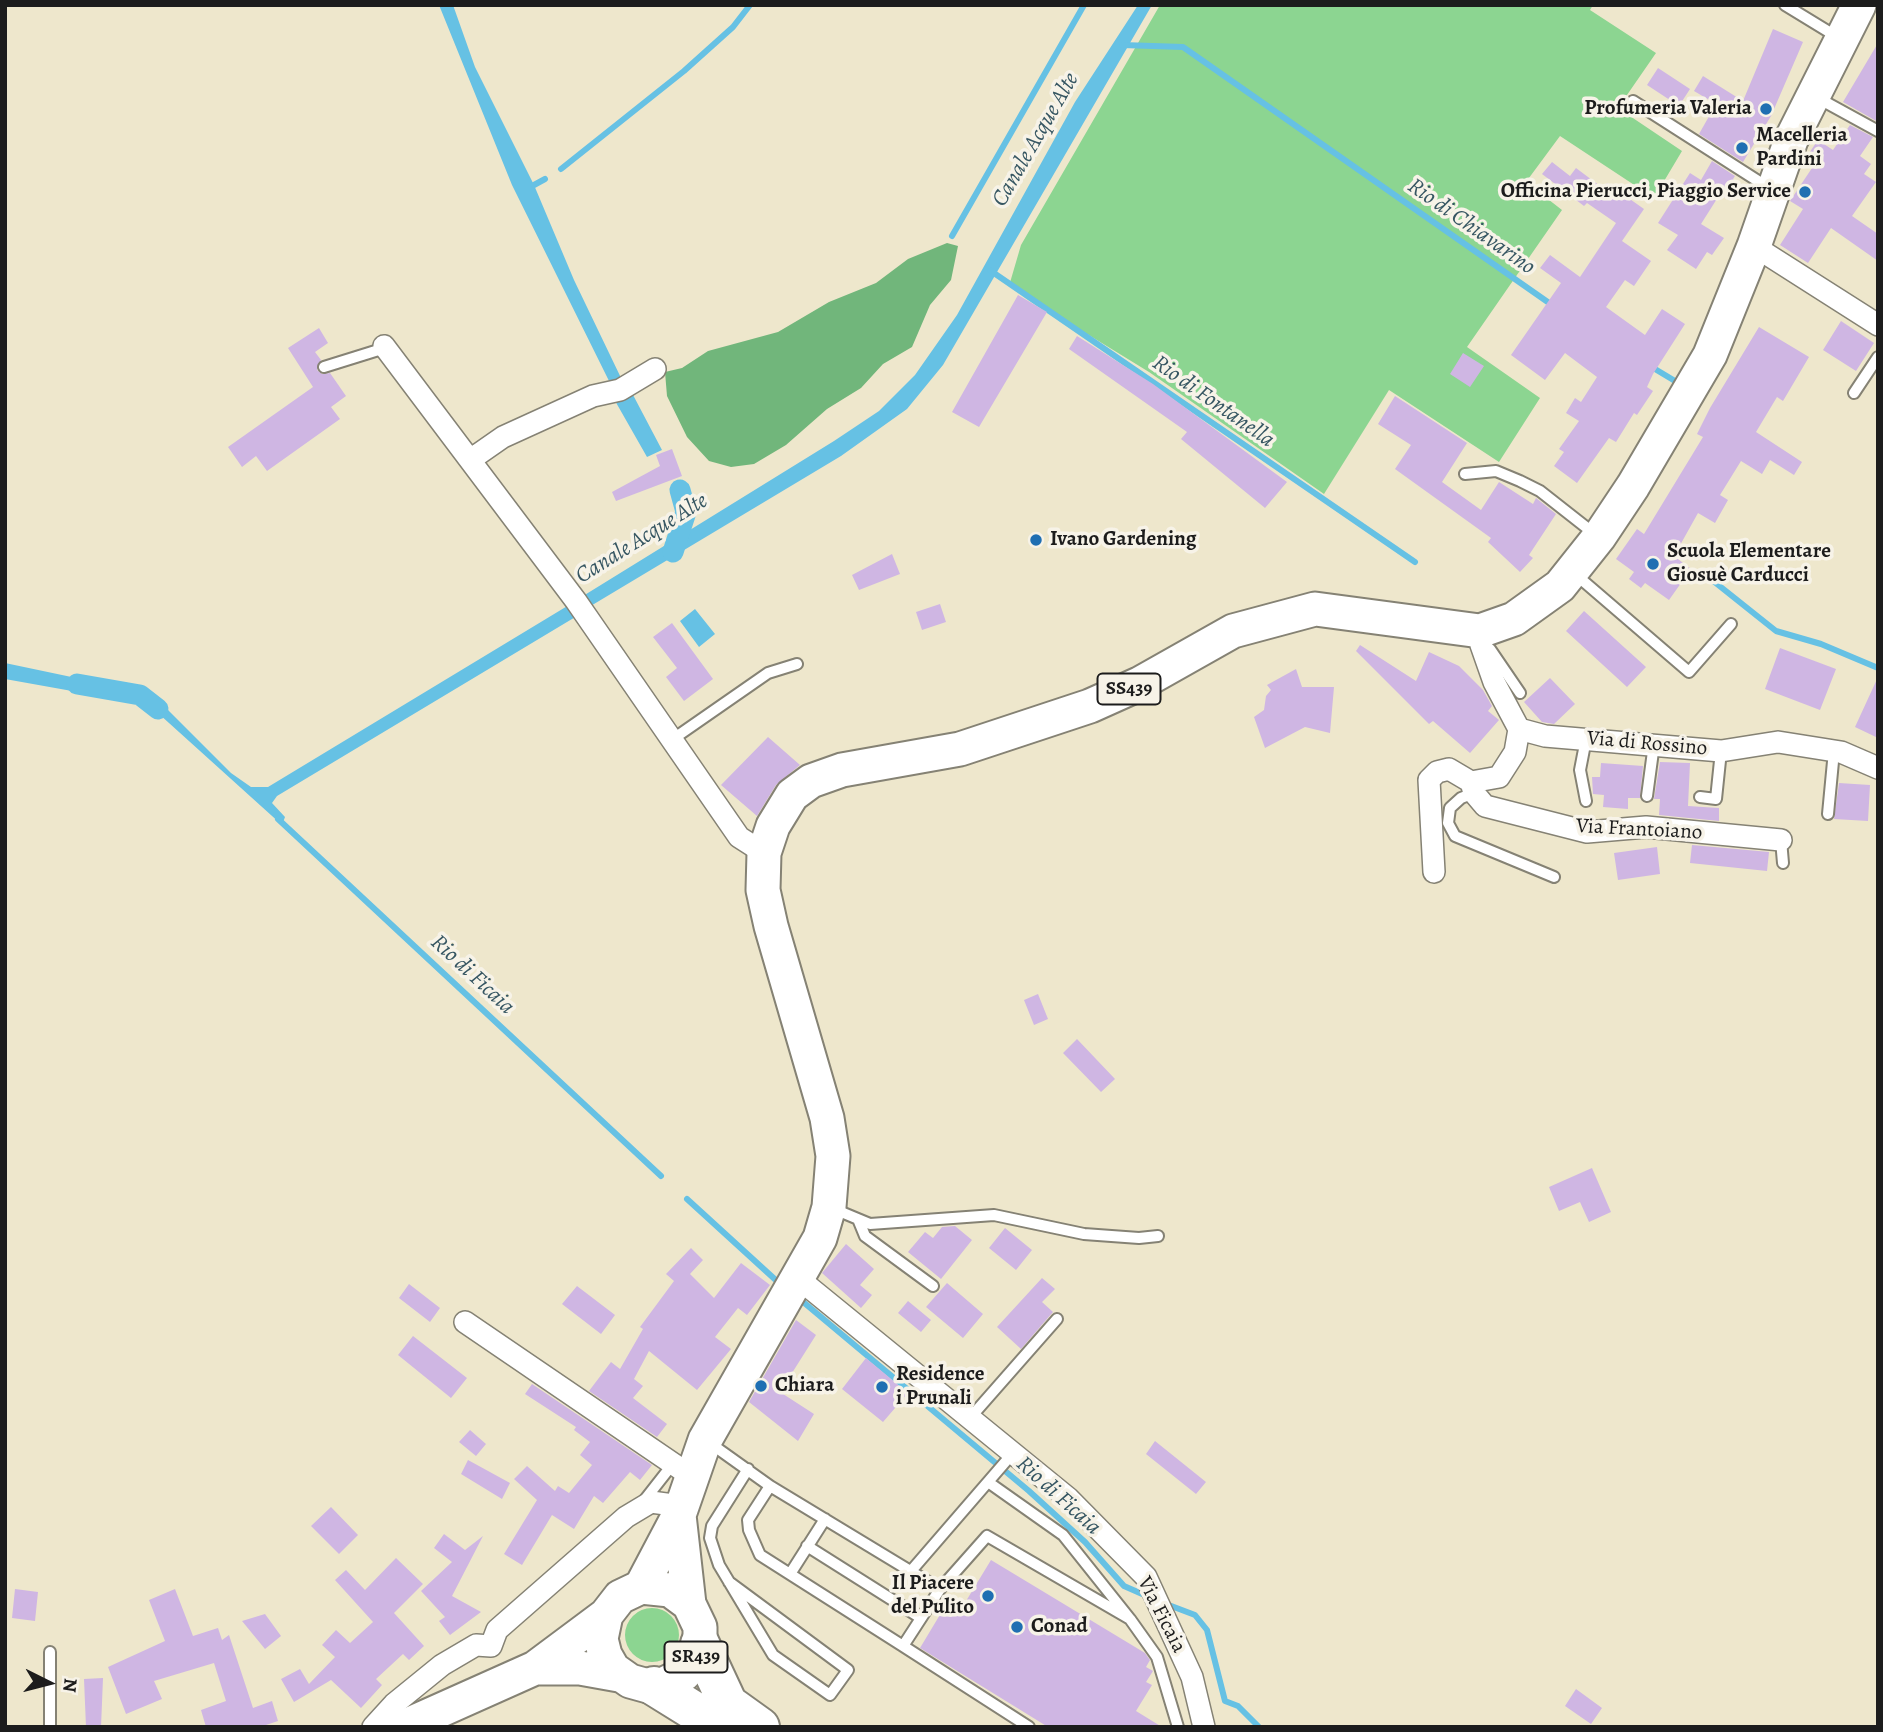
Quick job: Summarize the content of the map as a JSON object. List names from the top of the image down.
{
  "streets": {
    "main road": ["SS439", "SR439"],
    "street": ["Via di Rossino", "Via Frantoiano", "Via Ficaia"]
  },
  "crossings": [
    ["SS439", "Via Ficaia"],
    ["SS439", "SR439"]
  ],
  "water": [
    "Canale Acque Alte",
    "Rio di Chiavarino",
    "Rio di Fontanella",
    "Rio di Ficaia"
  ],
  "places": [
    "Profumeria Valeria",
    "Macelleria Pardini",
    "Officina Pierucci, Piaggio Service",
    "Ivano Gardening",
    "Scuola Elementare Giosuè Carducci",
    "Chiara",
    "Residence i Prunali",
    "Il Piacere del Pulito",
    "Conad"
  ],
  "north": "right"
}
